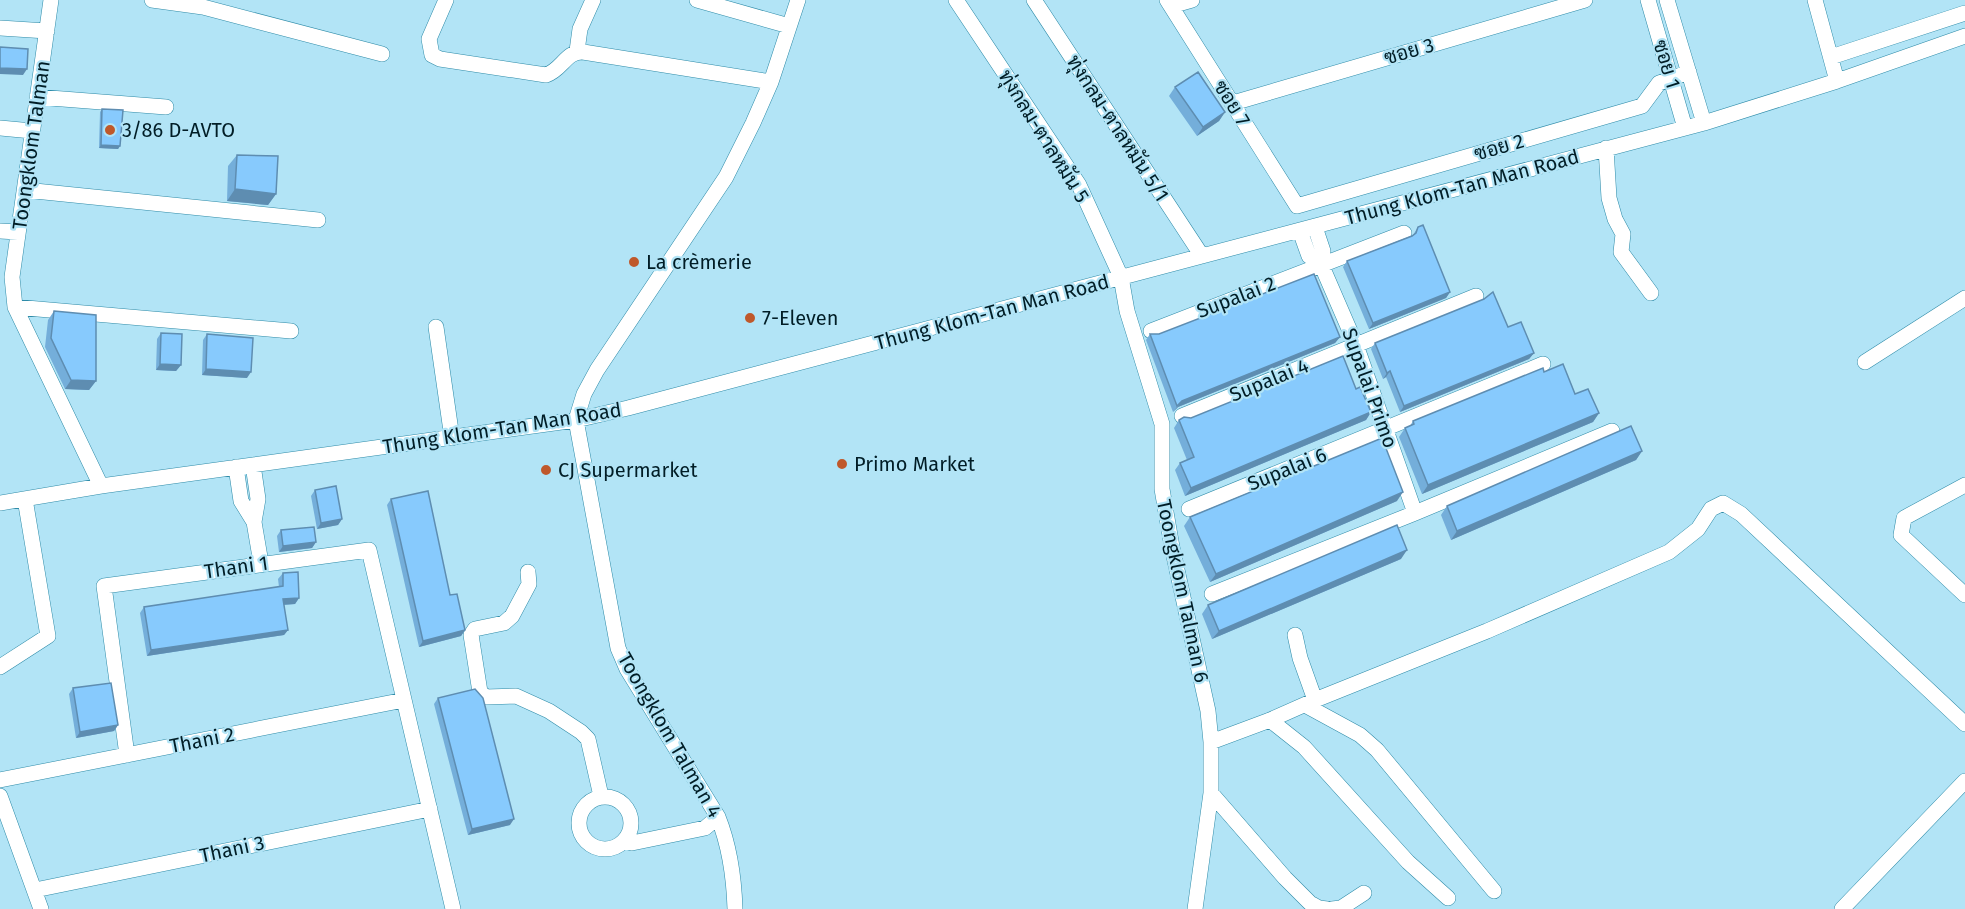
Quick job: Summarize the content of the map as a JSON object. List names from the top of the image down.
{
  "streets": {
    "street": [
      "ซอย 3",
      "ซอย 1",
      "ซอย 7",
      "ทุ่งกลม-ตาลหมัน 5/1",
      "ทุ่งกลม-ตาลหมัน 5",
      "Toongklom Talman",
      "ซอย 2",
      "Thung Klom-Tan Man Road",
      "Supalai 2",
      "Supalai 4",
      "Supalai Primo",
      "Supalai 6",
      "Thani 1",
      "Toongklom Talman 6",
      "Toongklom Talman 4",
      "Thani 2",
      "Thani 3"
    ]
  },
  "crossings": [
    ["ซอย 3", "ซอย 7"],
    ["ซอย 1", "ซอย 2"],
    ["ซอย 1", "Thung Klom-Tan Man Road"],
    ["ซอย 7", "ซอย 2"],
    ["ทุ่งกลม-ตาลหมัน 5/1", "Thung Klom-Tan Man Road"],
    ["ทุ่งกลม-ตาลหมัน 5", "Thung Klom-Tan Man Road"],
    ["ทุ่งกลม-ตาลหมัน 5", "Toongklom Talman 6"],
    ["Toongklom Talman", "Thung Klom-Tan Man Road"],
    ["Thung Klom-Tan Man Road", "Supalai Primo"],
    ["Thung Klom-Tan Man Road", "Toongklom Talman 6"],
    ["Thung Klom-Tan Man Road", "Toongklom Talman 4"],
    ["Supalai 2", "Supalai Primo"],
    ["Supalai 4", "Supalai Primo"],
    ["Supalai Primo", "Supalai 6"],
    ["Thani 1", "Thani 2"]
  ],
  "places": [
    "3/86 D-AVTO",
    "La crèmerie",
    "7-Eleven",
    "Primo Market",
    "CJ Supermarket"
  ]
}
